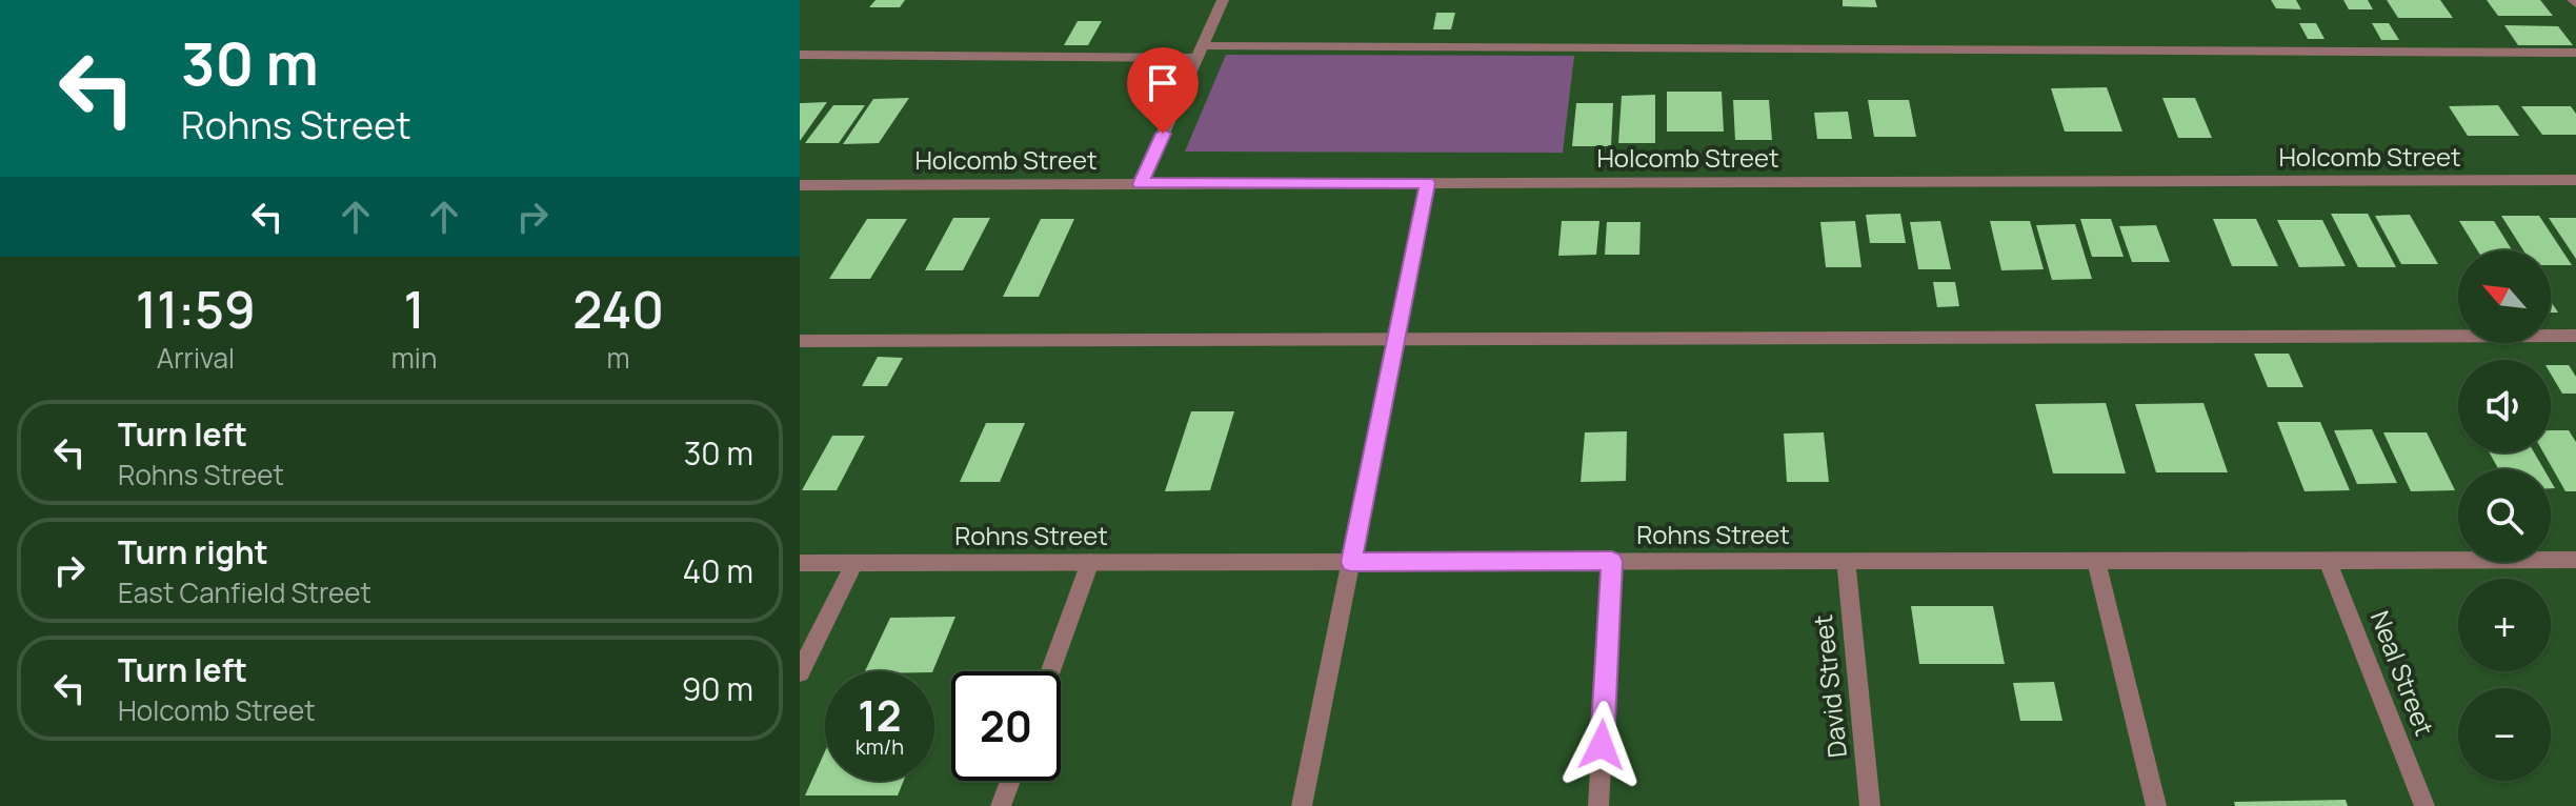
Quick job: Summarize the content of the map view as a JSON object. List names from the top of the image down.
{
  "streets": {
    "street": [
      "Holcomb Street",
      "Rohns Street",
      "Neal Street",
      "David Street"
    ]
  },
  "crossings": [
    ["Rohns Street", "Neal Street"],
    ["Rohns Street", "David Street"]
  ],
  "north": "top left",
  "page": {
    "turn": ["30 m", "Rohns Street"],
    "map_buttons": ["+", "−"],
    "eta": [
      "11:59",
      "Arrival",
      "1",
      "min",
      "240",
      "m"
    ],
    "list": [
      {
        "name": "Turn left",
        "note": "Rohns Street",
        "value": "30 m"
      },
      {
        "name": "Turn right",
        "note": "East Canfield Street",
        "value": "40 m"
      },
      {
        "name": "Turn left",
        "note": "Holcomb Street",
        "value": "90 m"
      }
    ],
    "speed": "12 km/h",
    "limit": "20"
  }
}
